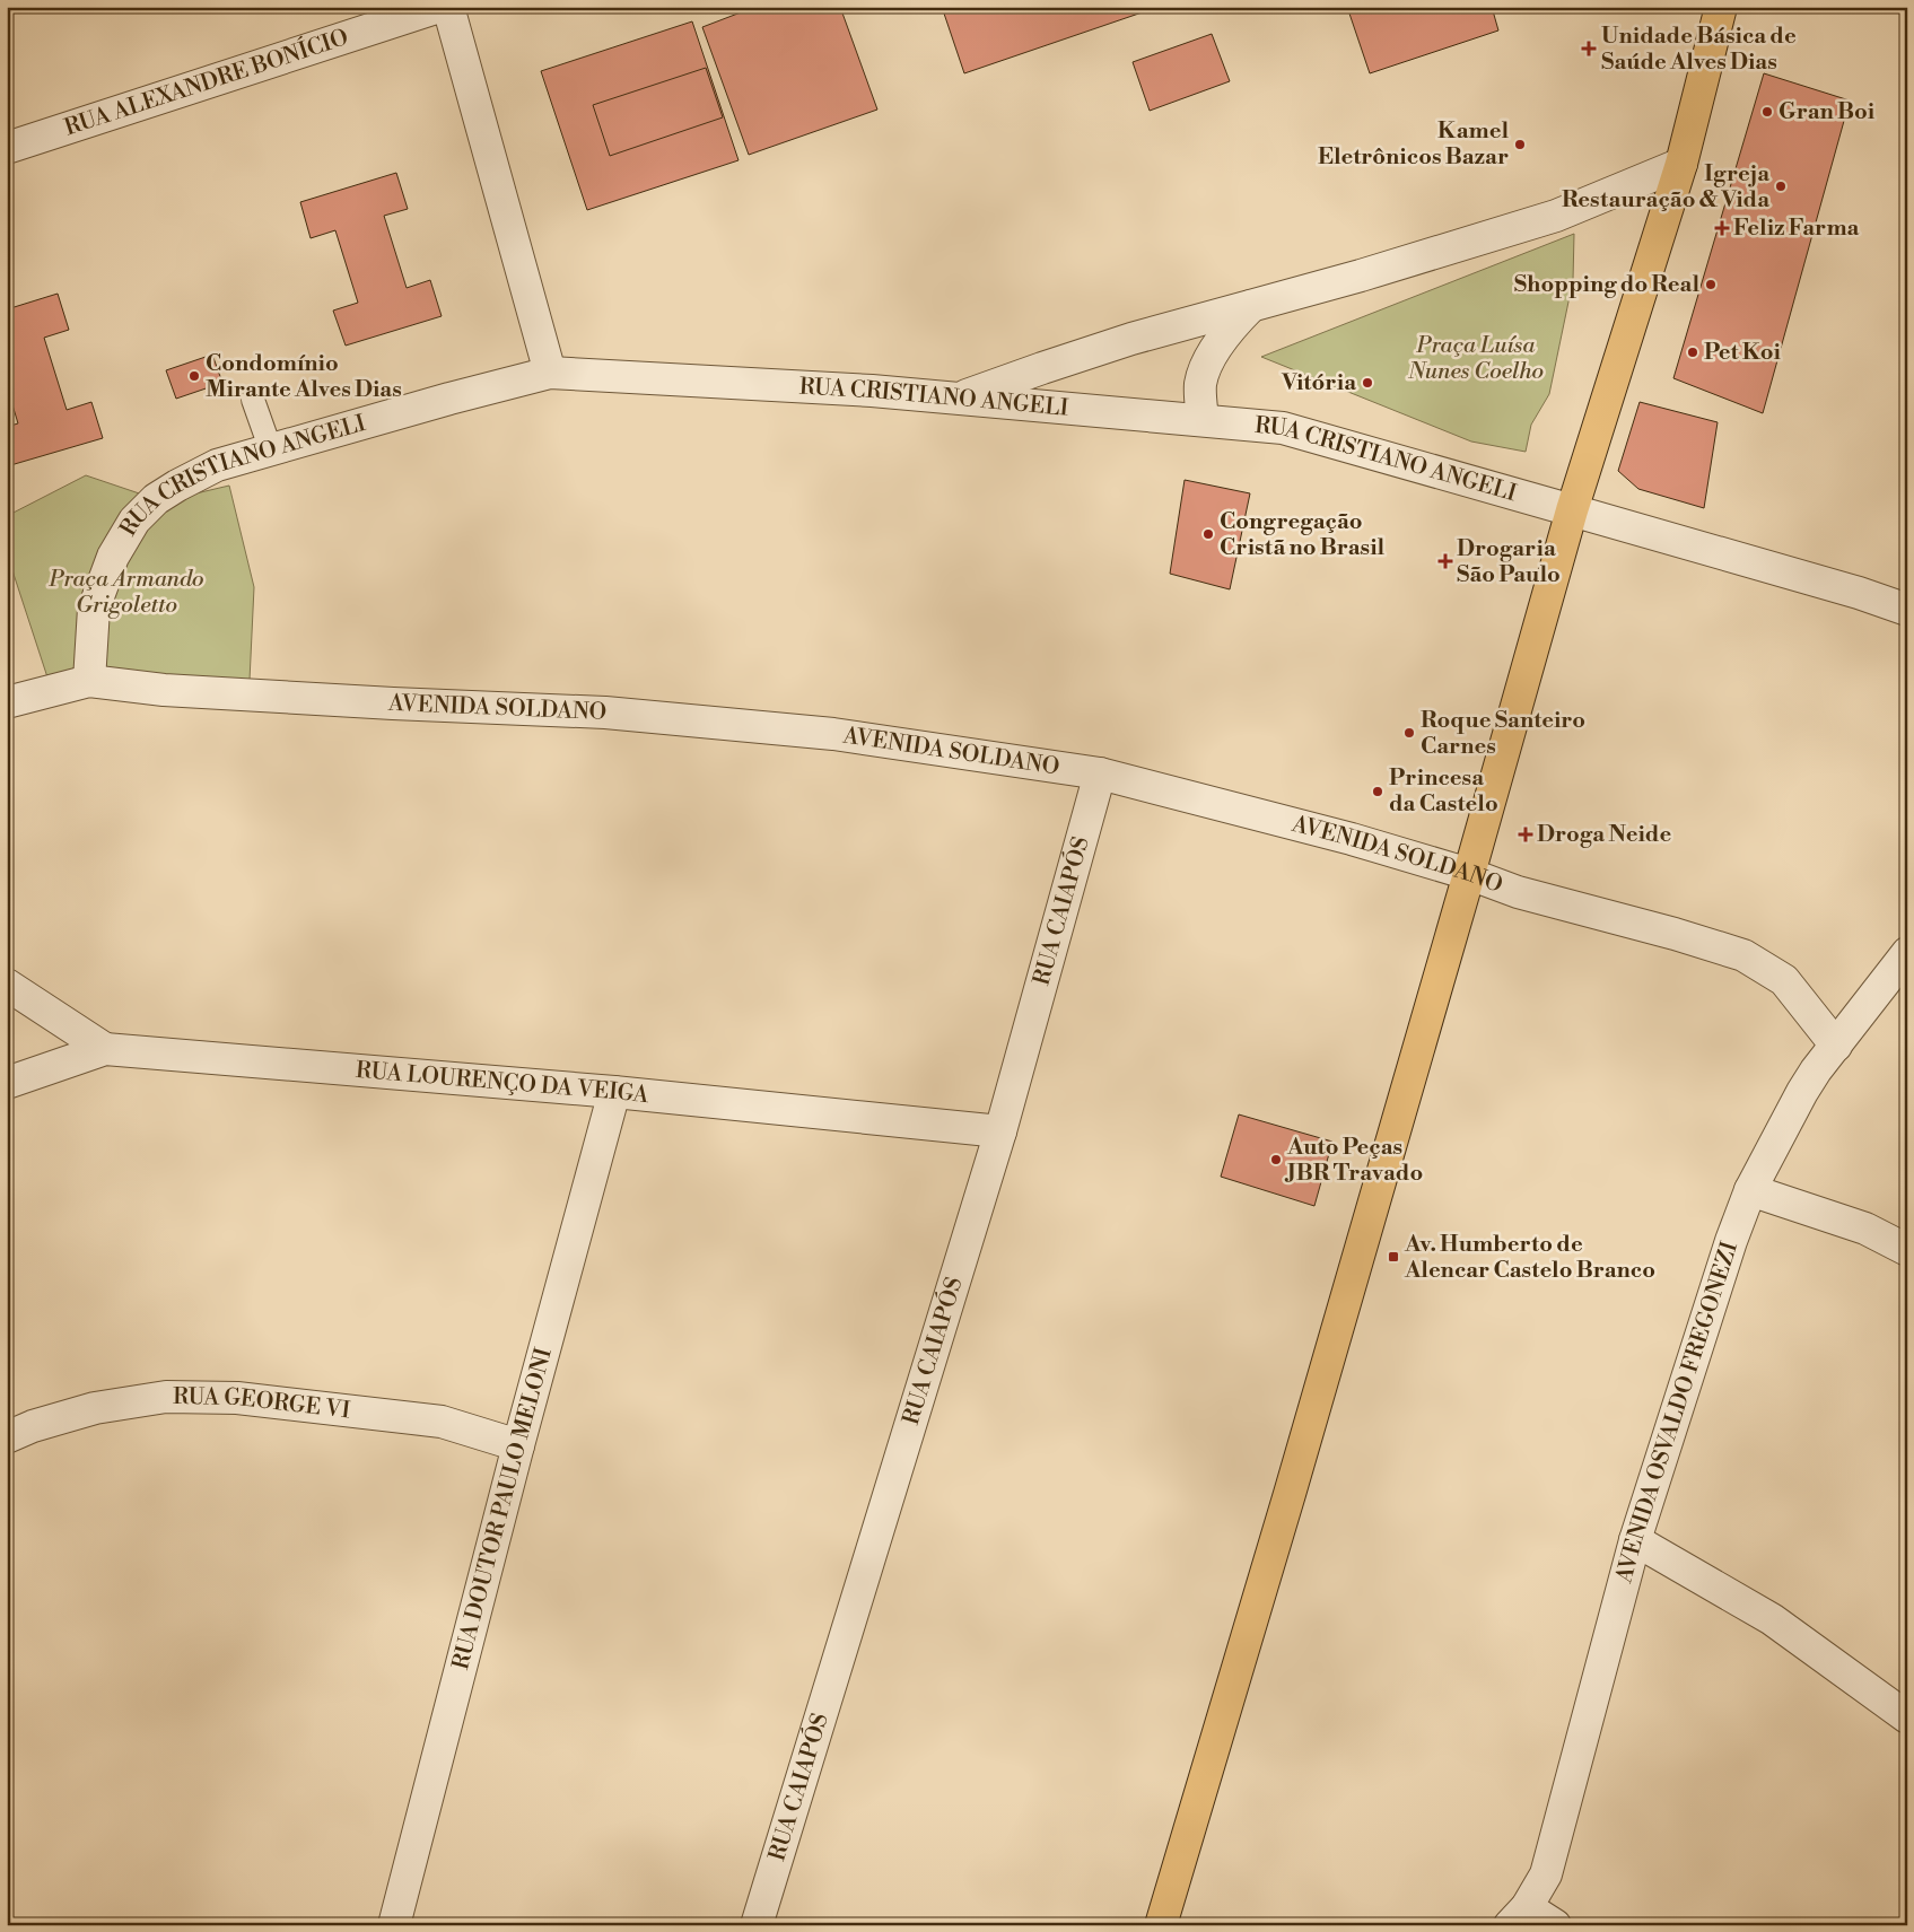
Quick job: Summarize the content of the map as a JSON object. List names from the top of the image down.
{
  "streets": {
    "street": [
      "RUA ALEXANDRE BONÍCIO",
      "RUA CRISTIANO ANGELI",
      "AVENIDA SOLDANO",
      "RUA CAIAPÓS",
      "RUA LOURENÇO DA VEIGA",
      "RUA GEORGE VI",
      "AVENIDA OSVALDO FREGONEZI",
      "RUA DOUTOR PAULO MELONI"
    ]
  },
  "crossings": [
    ["RUA CRISTIANO ANGELI", "AVENIDA SOLDANO"],
    ["AVENIDA SOLDANO", "RUA CAIAPÓS"],
    ["AVENIDA SOLDANO", "AVENIDA OSVALDO FREGONEZI"],
    ["RUA CAIAPÓS", "RUA LOURENÇO DA VEIGA"],
    ["RUA LOURENÇO DA VEIGA", "RUA DOUTOR PAULO MELONI"],
    ["RUA GEORGE VI", "RUA DOUTOR PAULO MELONI"]
  ],
  "parks": ["Praça Luísa Nunes Coelho", "Praça Armando Grigoletto"],
  "places": {
    "health": [
      "Unidade Básica de Saúde Alves Dias",
      "Feliz Farma",
      "Drogaria São Paulo",
      "Droga Neide"
    ],
    "other": [
      "Gran Boi",
      "Kamel Eletrônicos Bazar",
      "Igreja Restauração & Vida",
      "Shopping do Real",
      "Pet Koi",
      "Condomínio Mirante Alves Dias",
      "Vitória",
      "Congregação Cristã no Brasil",
      "Roque Santeiro Carnes",
      "Princesa da Castelo",
      "Auto Peças JBR Travado"
    ],
    "transit": ["Av. Humberto de Alencar Castelo Branco"]
  }
}
